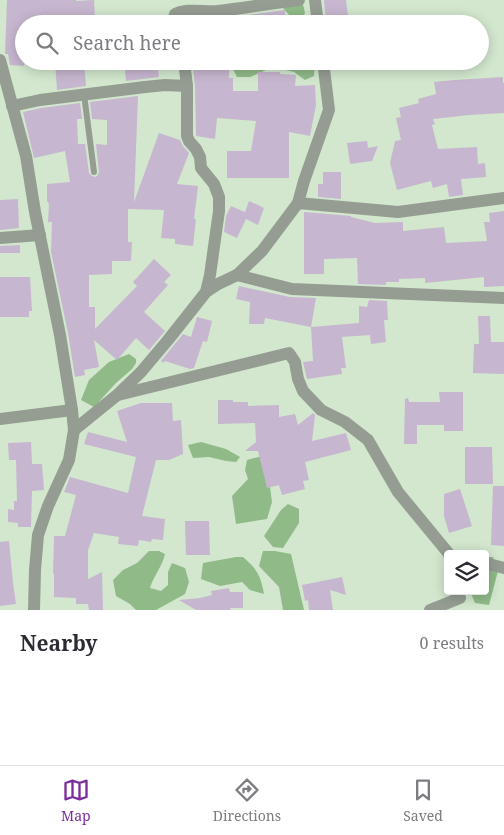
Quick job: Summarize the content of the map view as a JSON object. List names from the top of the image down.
{
  "page": {
    "search": "Search here",
    "heading": ["Nearby", "0 results"],
    "nav": ["Map", "Directions", "Saved"]
  }
}
